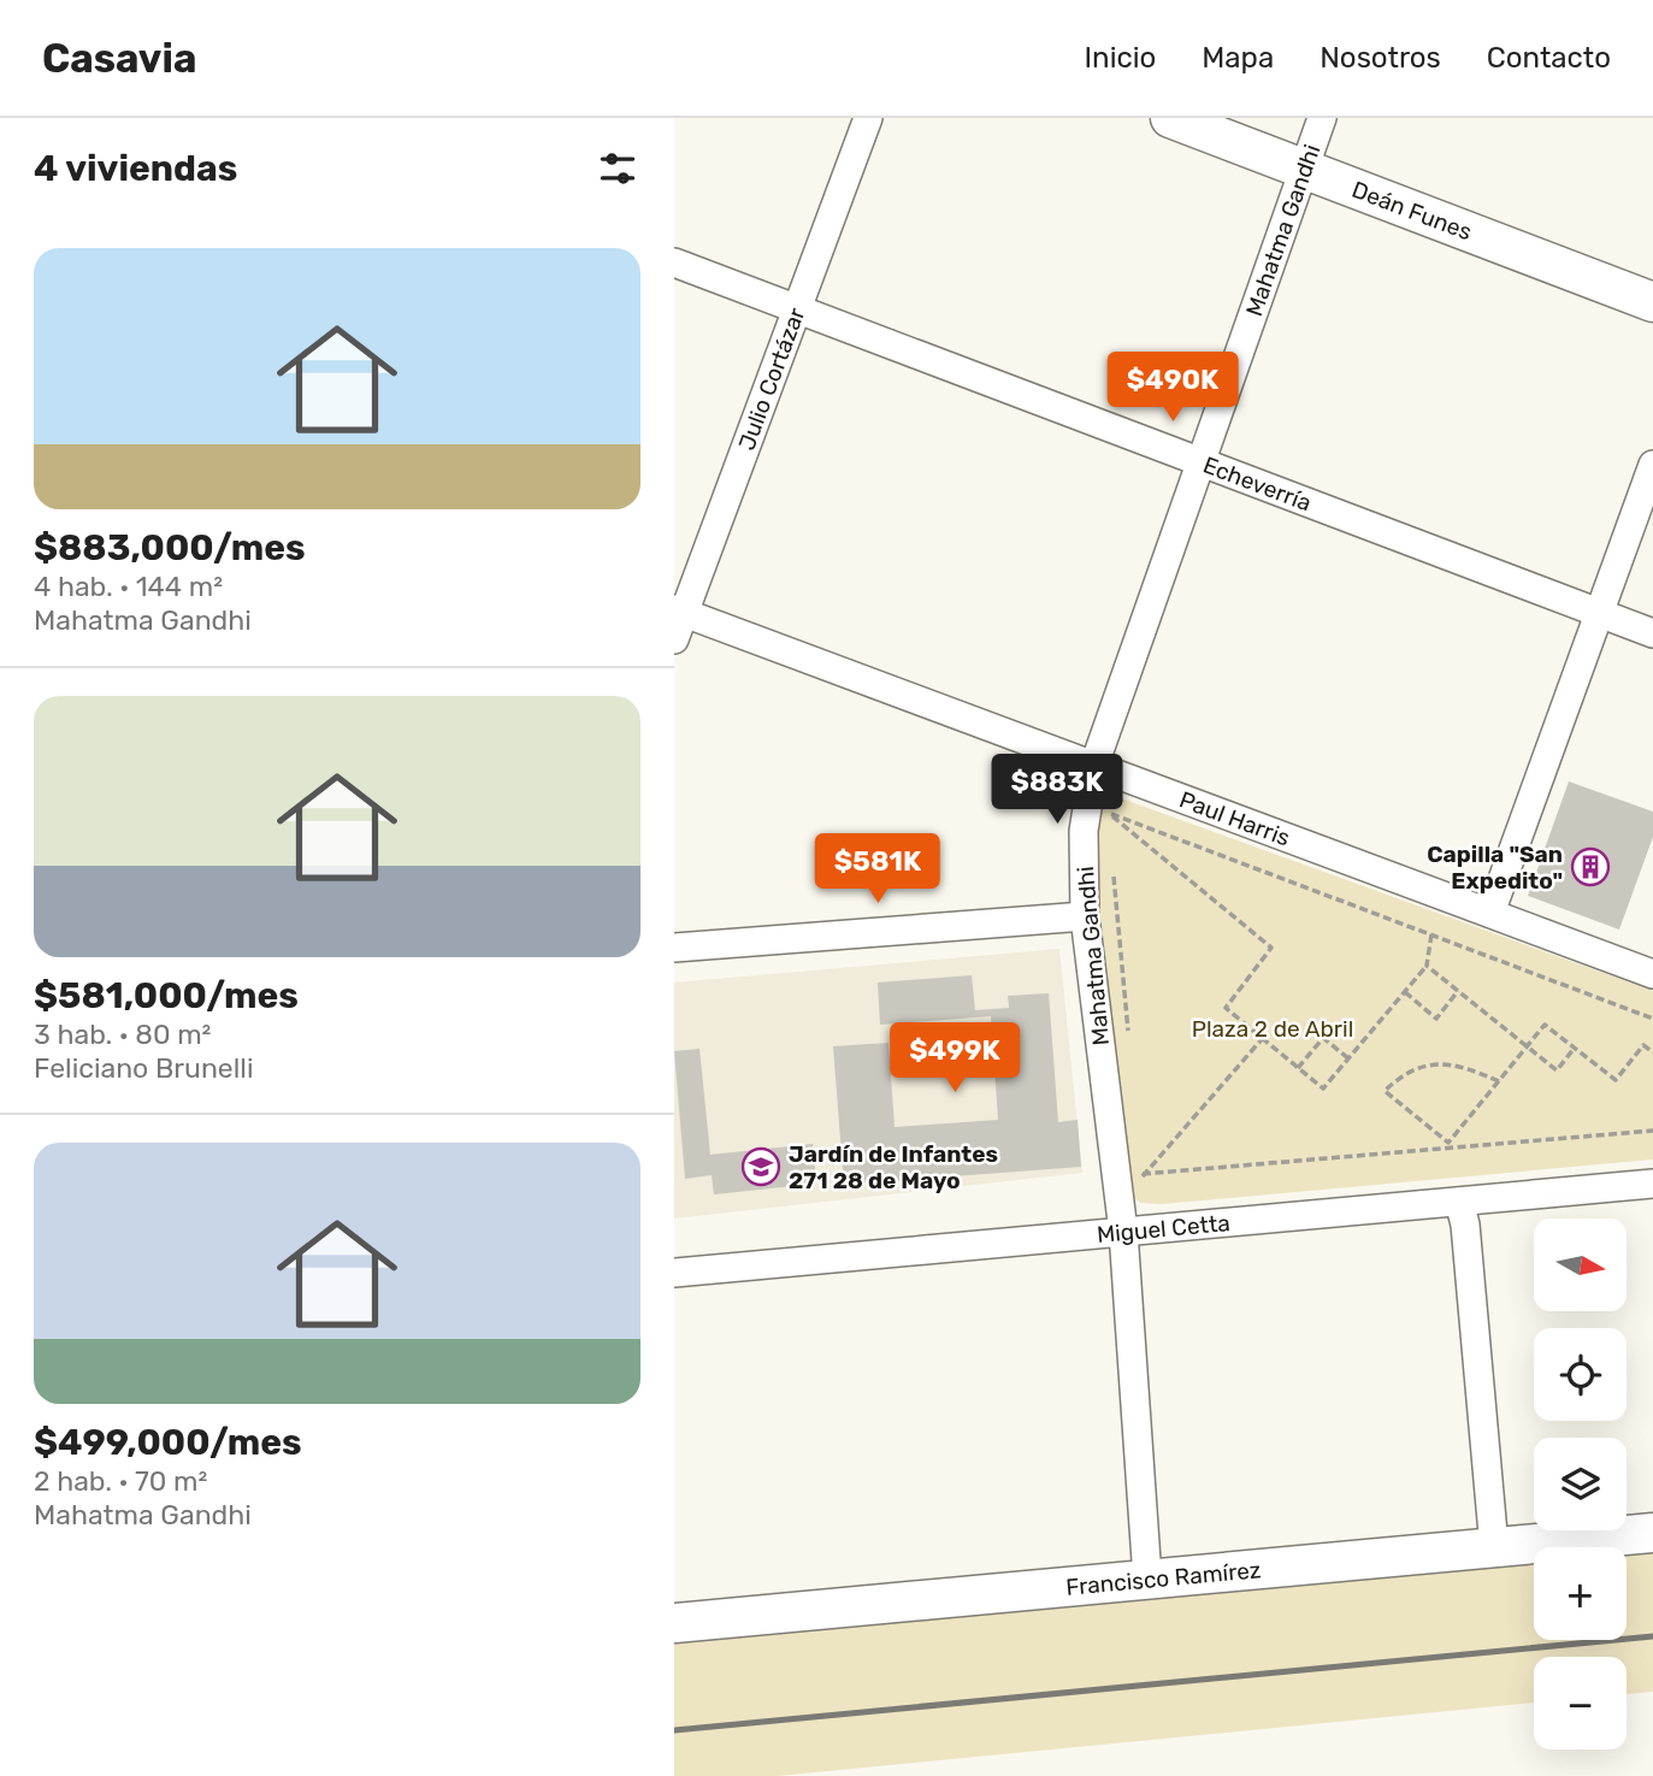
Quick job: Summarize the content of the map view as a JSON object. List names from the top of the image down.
{
  "streets": {
    "street": [
      "Deán Funes",
      "Mahatma Gandhi",
      "Julio Cortázar",
      "Echeverría",
      "Paul Harris",
      "Miguel Cetta",
      "Francisco Ramírez"
    ]
  },
  "crossings": [
    ["Deán Funes", "Mahatma Gandhi"],
    ["Mahatma Gandhi", "Echeverría"],
    ["Mahatma Gandhi", "Paul Harris"],
    ["Mahatma Gandhi", "Miguel Cetta"],
    ["Mahatma Gandhi", "Francisco Ramírez"],
    ["Julio Cortázar", "Echeverría"],
    ["Julio Cortázar", "Paul Harris"]
  ],
  "parks": ["Plaza 2 de Abril"],
  "places": {
    "building": ["Capilla \"San Expedito\""],
    "school or university": ["Jardín de Infantes 271 28 de Mayo"]
  },
  "north": "right",
  "page": {
    "header": "Casavia",
    "nav": [
      "Inicio",
      "Mapa",
      "Nosotros",
      "Contacto"
    ],
    "heading": "4 viviendas",
    "list": [
      {
        "name": "$883,000/mes",
        "note": "4 hab. · 144 m² · Mahatma Gandhi"
      },
      {
        "name": "$581,000/mes",
        "note": "3 hab. · 80 m² · Feliciano Brunelli"
      },
      {
        "name": "$499,000/mes",
        "note": "2 hab. · 70 m² · Mahatma Gandhi"
      }
    ],
    "price": [
      "$490K",
      "$883K",
      "$581K",
      "$499K"
    ],
    "map_buttons": ["+", "−"]
  }
}
